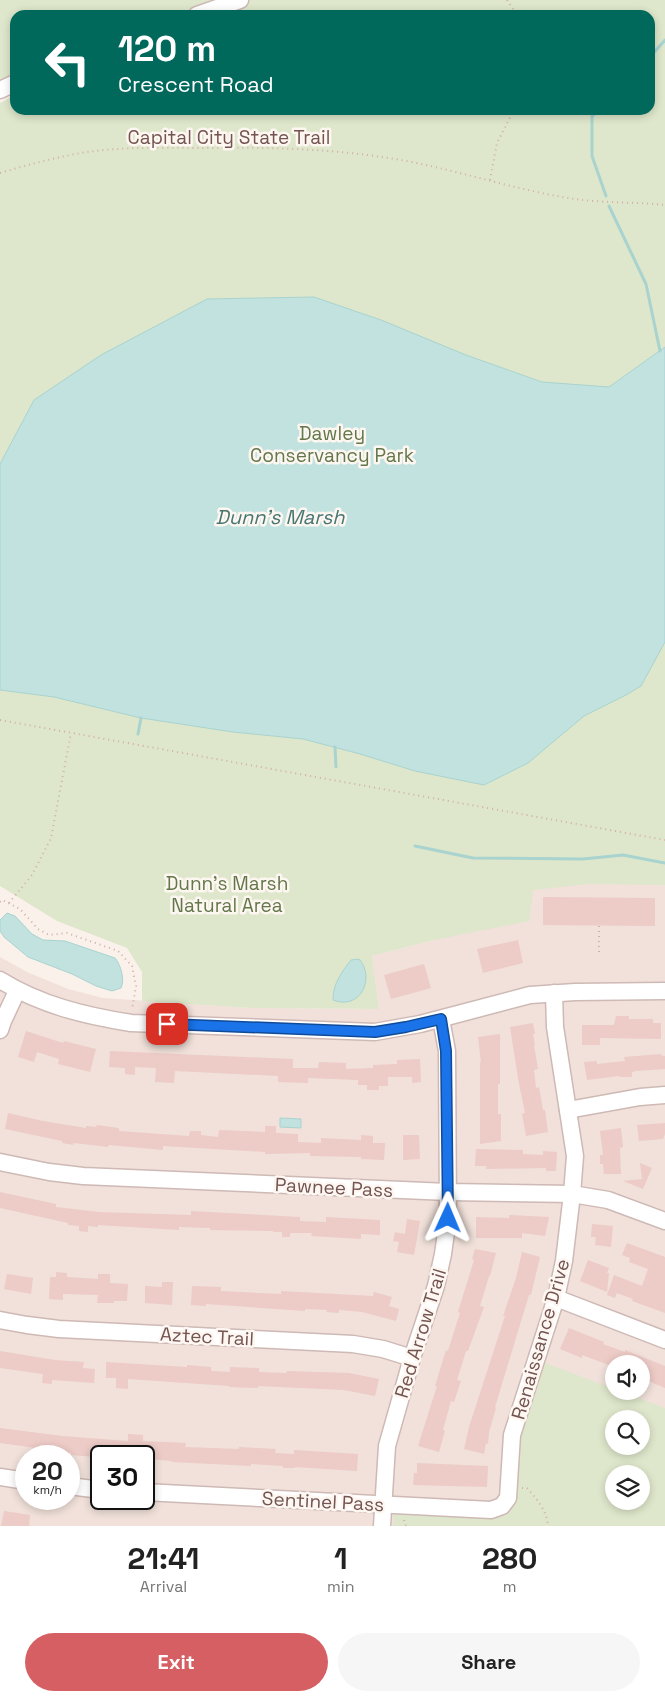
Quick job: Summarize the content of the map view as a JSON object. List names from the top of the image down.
{
  "streets": {
    "street": [
      "Pawnee Pass",
      "Red Arrow Trail",
      "Aztec Trail",
      "Renaissance Drive",
      "Sentinel Pass"
    ],
    "path": ["Capital City State Trail"]
  },
  "crossings": [
    ["Pawnee Pass", "Red Arrow Trail"],
    ["Pawnee Pass", "Renaissance Drive"],
    ["Red Arrow Trail", "Aztec Trail"],
    ["Red Arrow Trail", "Sentinel Pass"],
    ["Renaissance Drive", "Sentinel Pass"]
  ],
  "water": ["Dunn's Marsh"],
  "parks": ["Dawley Conservancy Park", "Dunn's Marsh Natural Area"],
  "page": {
    "turn": ["120 m", "Crescent Road"],
    "speed": "20 km/h",
    "limit": "30",
    "eta": [
      "21:41",
      "Arrival",
      "1",
      "min",
      "280",
      "m"
    ],
    "buttons": ["Exit", "Share"]
  }
}
